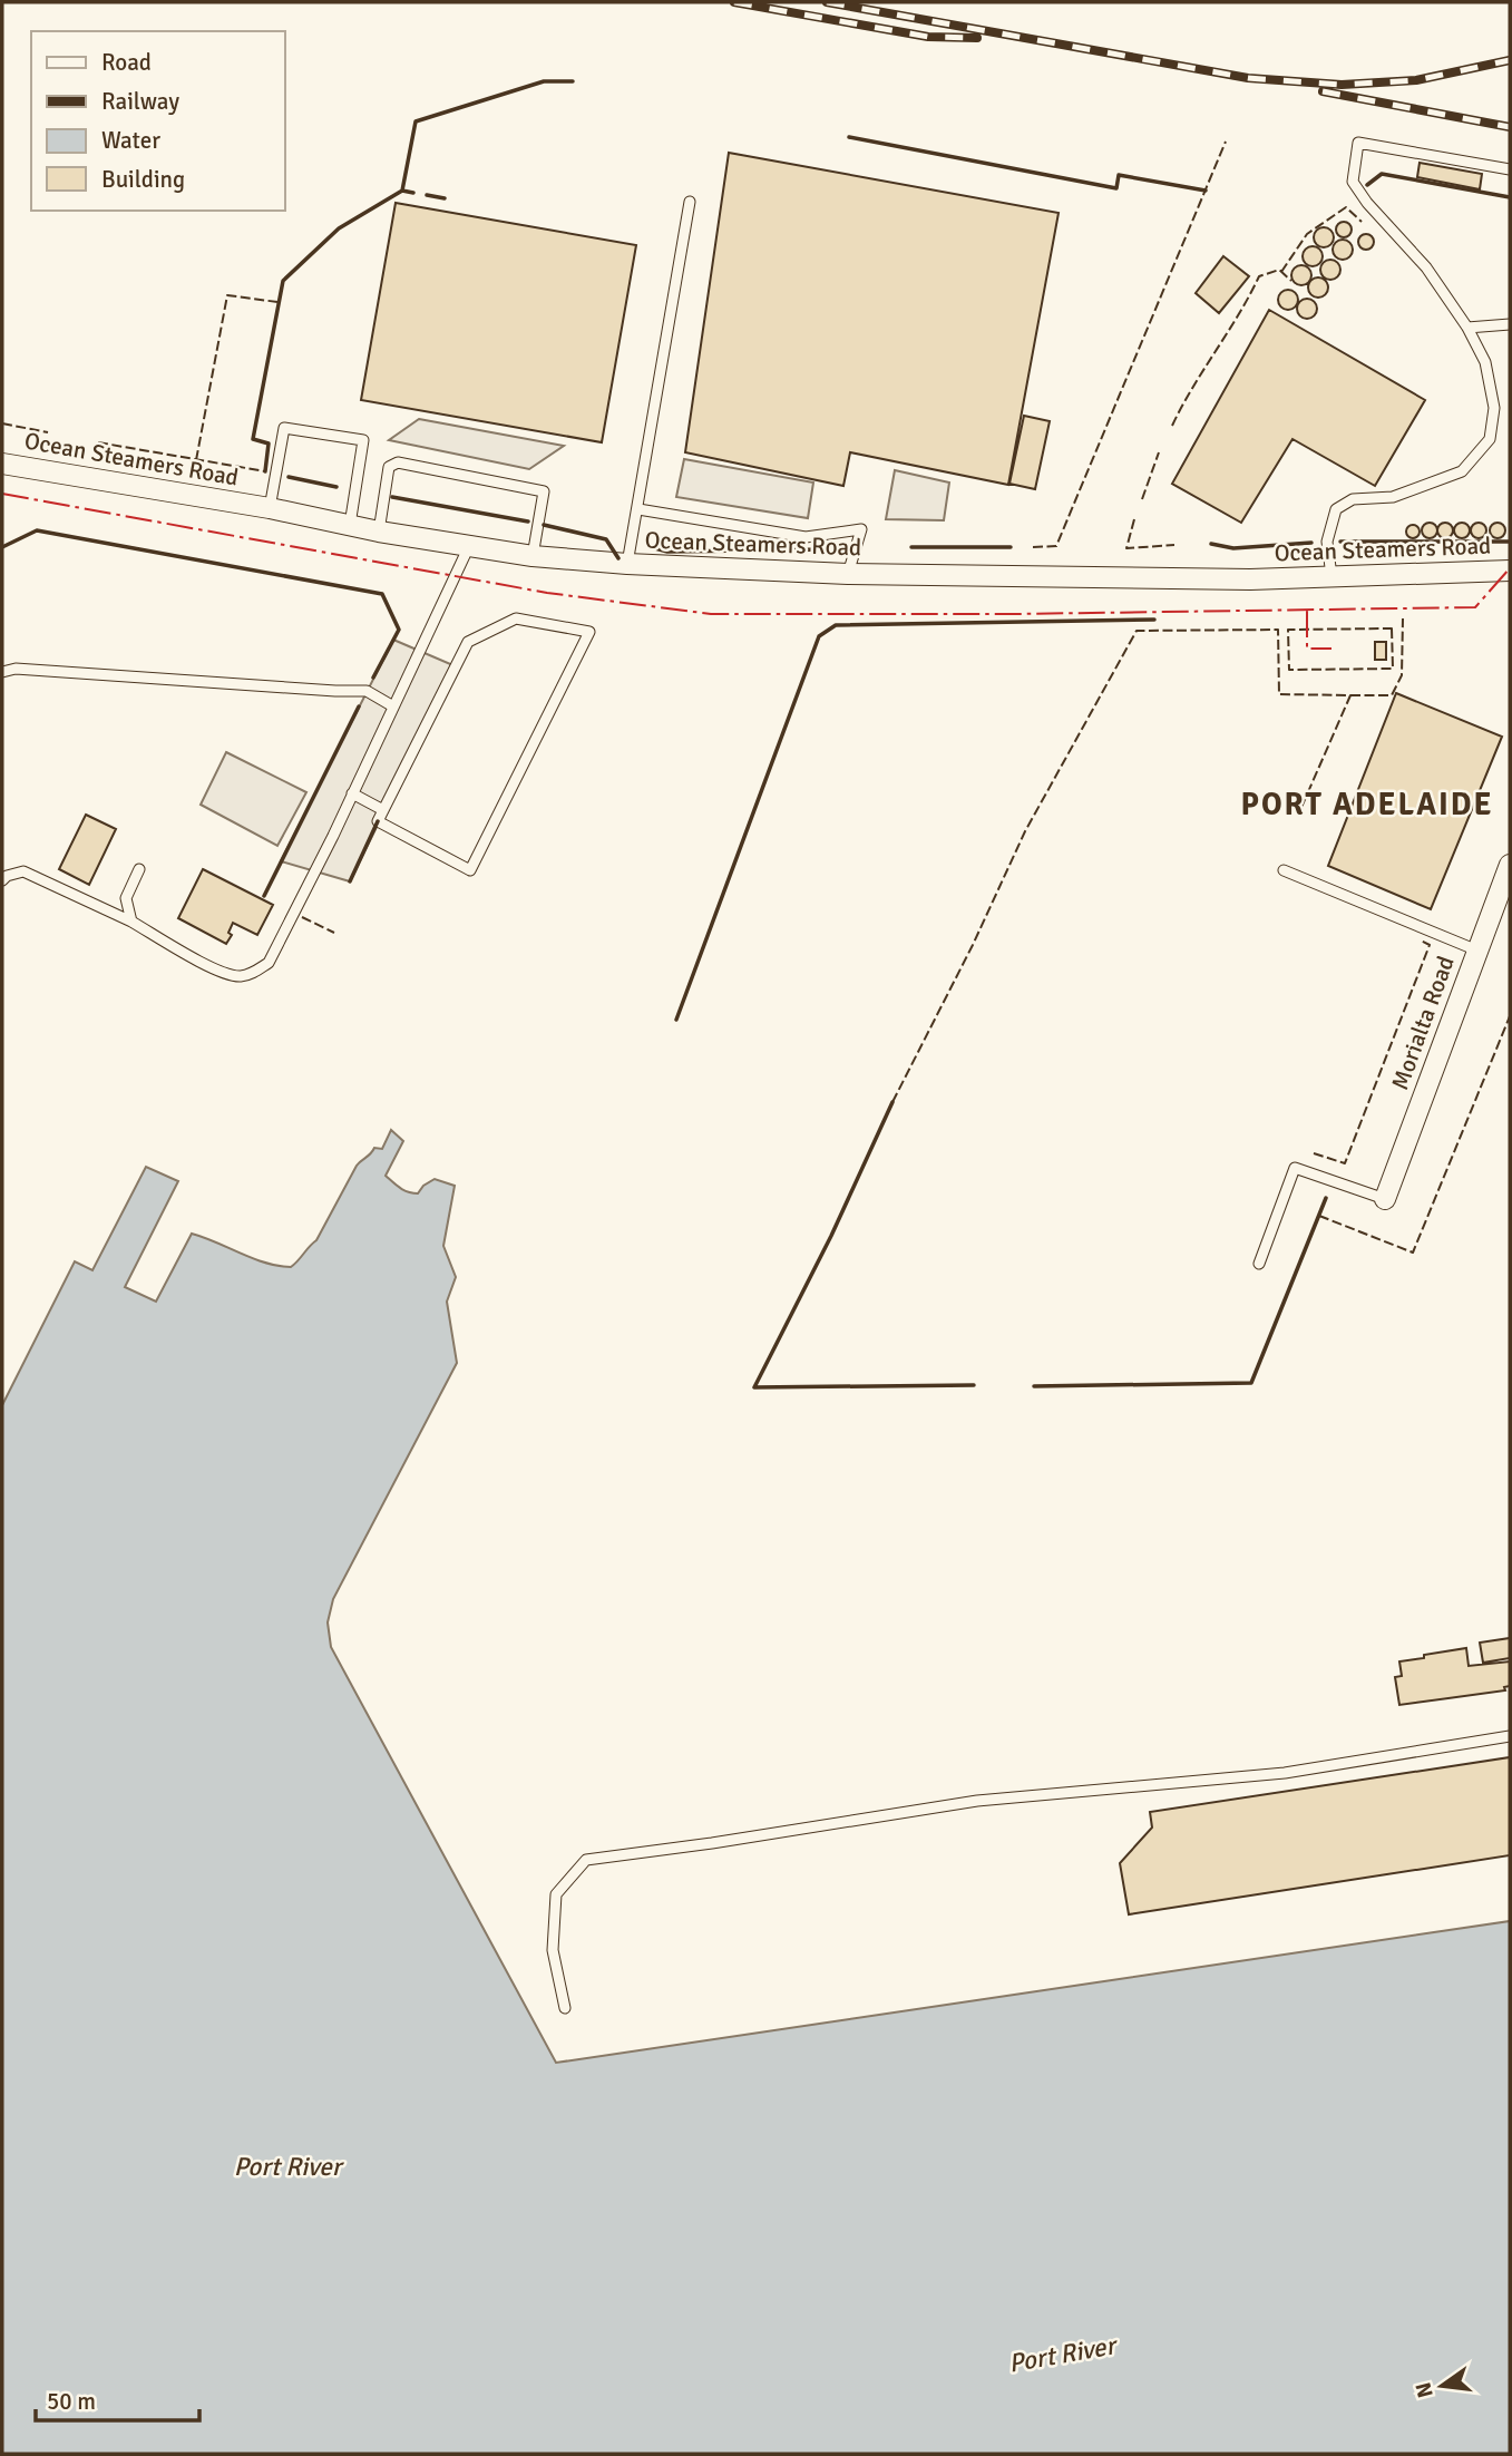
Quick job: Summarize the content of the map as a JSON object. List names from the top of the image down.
{
  "streets": {
    "street": ["Ocean Steamers Road", "Morialta Road"]
  },
  "districts": ["PORT ADELAIDE"],
  "water": ["Port River"],
  "legend": [
    "Road",
    "Railway",
    "Water",
    "Building"
  ],
  "scale_bar": "50 m",
  "north": "left"
}
